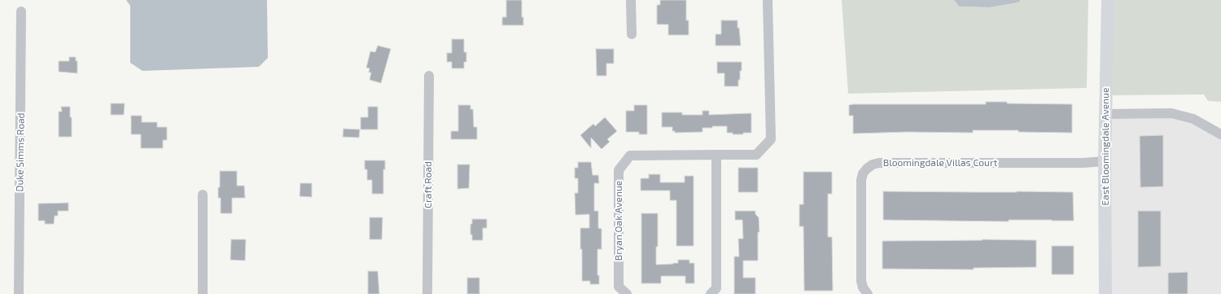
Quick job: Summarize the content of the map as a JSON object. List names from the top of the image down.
{
  "streets": {
    "main road": ["East Bloomingdale Avenue"],
    "street": [
      "Duke Simms Road",
      "Bloomingdale Villas Court",
      "Craft Road",
      "Bryan Oak Avenue"
    ]
  },
  "crossings": [
    ["East Bloomingdale Avenue", "Bloomingdale Villas Court"]
  ]
}
